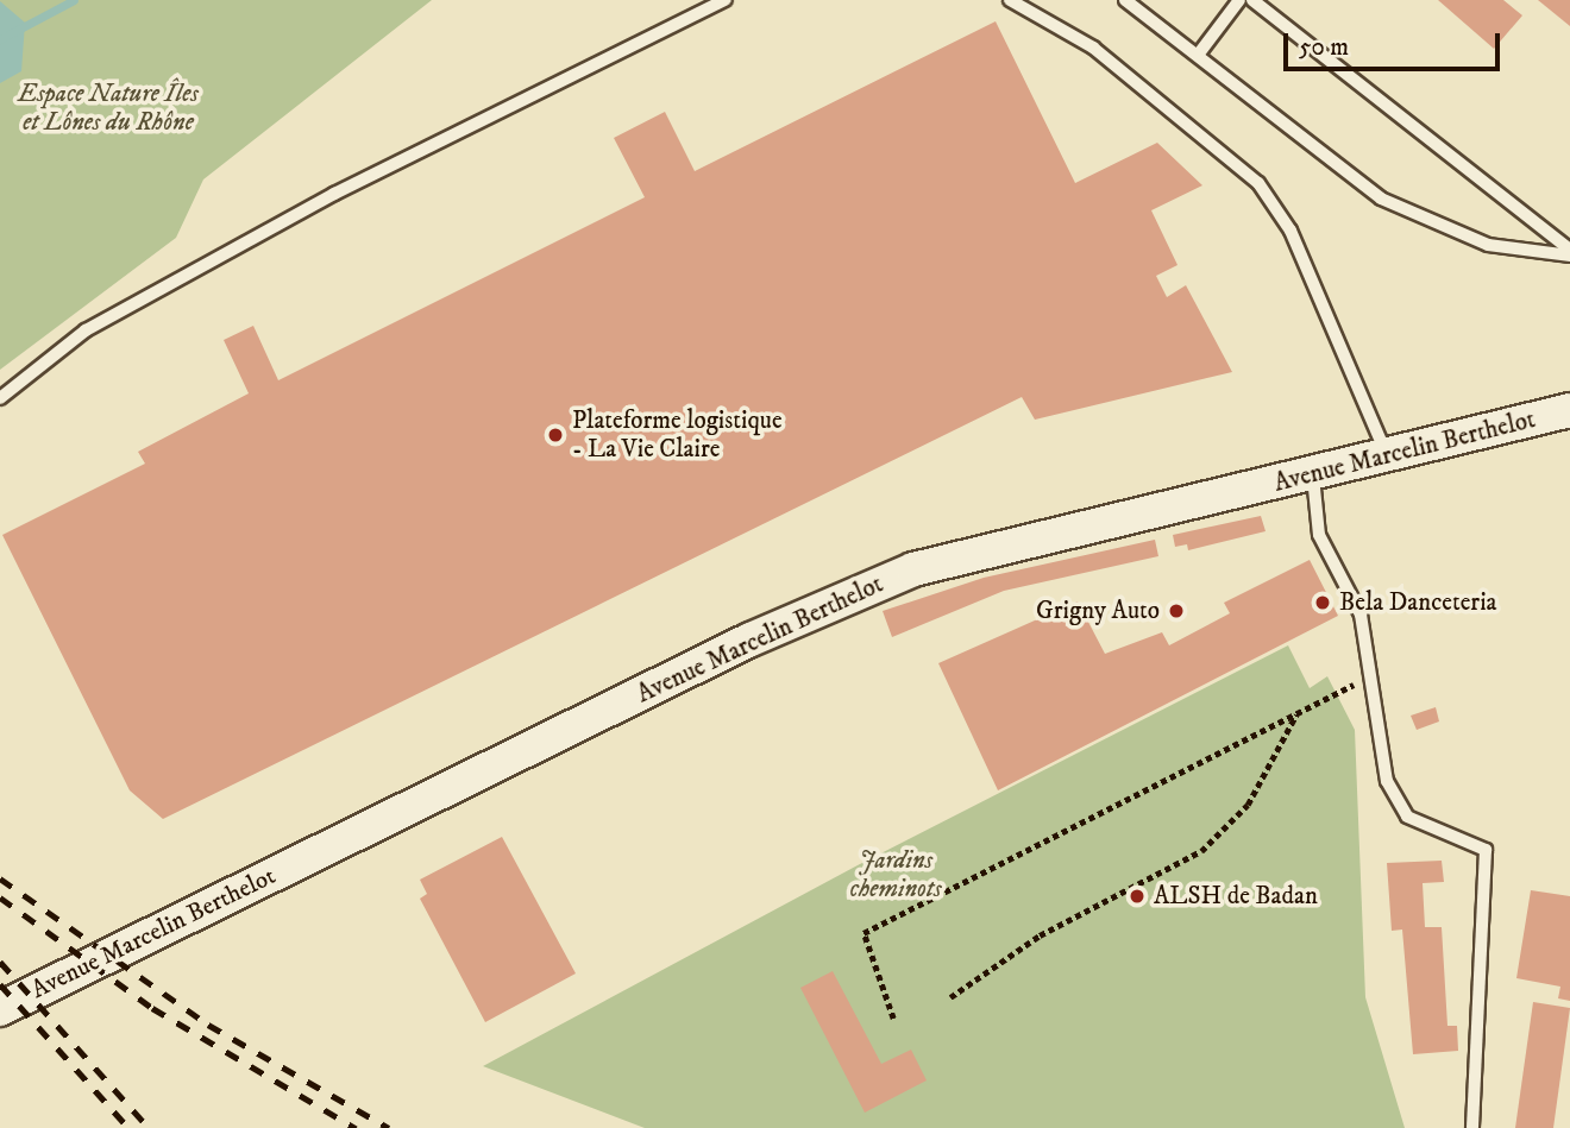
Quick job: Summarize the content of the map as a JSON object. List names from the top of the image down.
{
  "streets": {
    "street": ["Avenue Marcelin Berthelot"]
  },
  "parks": ["Espace Nature Îles et Lônes du Rhône", "Jardins cheminots"],
  "places": [
    "Plateforme logistique - La Vie Claire",
    "Bela Danceteria",
    "Grigny Auto",
    "ALSH de Badan"
  ],
  "scale_bar": "50 m"
}
